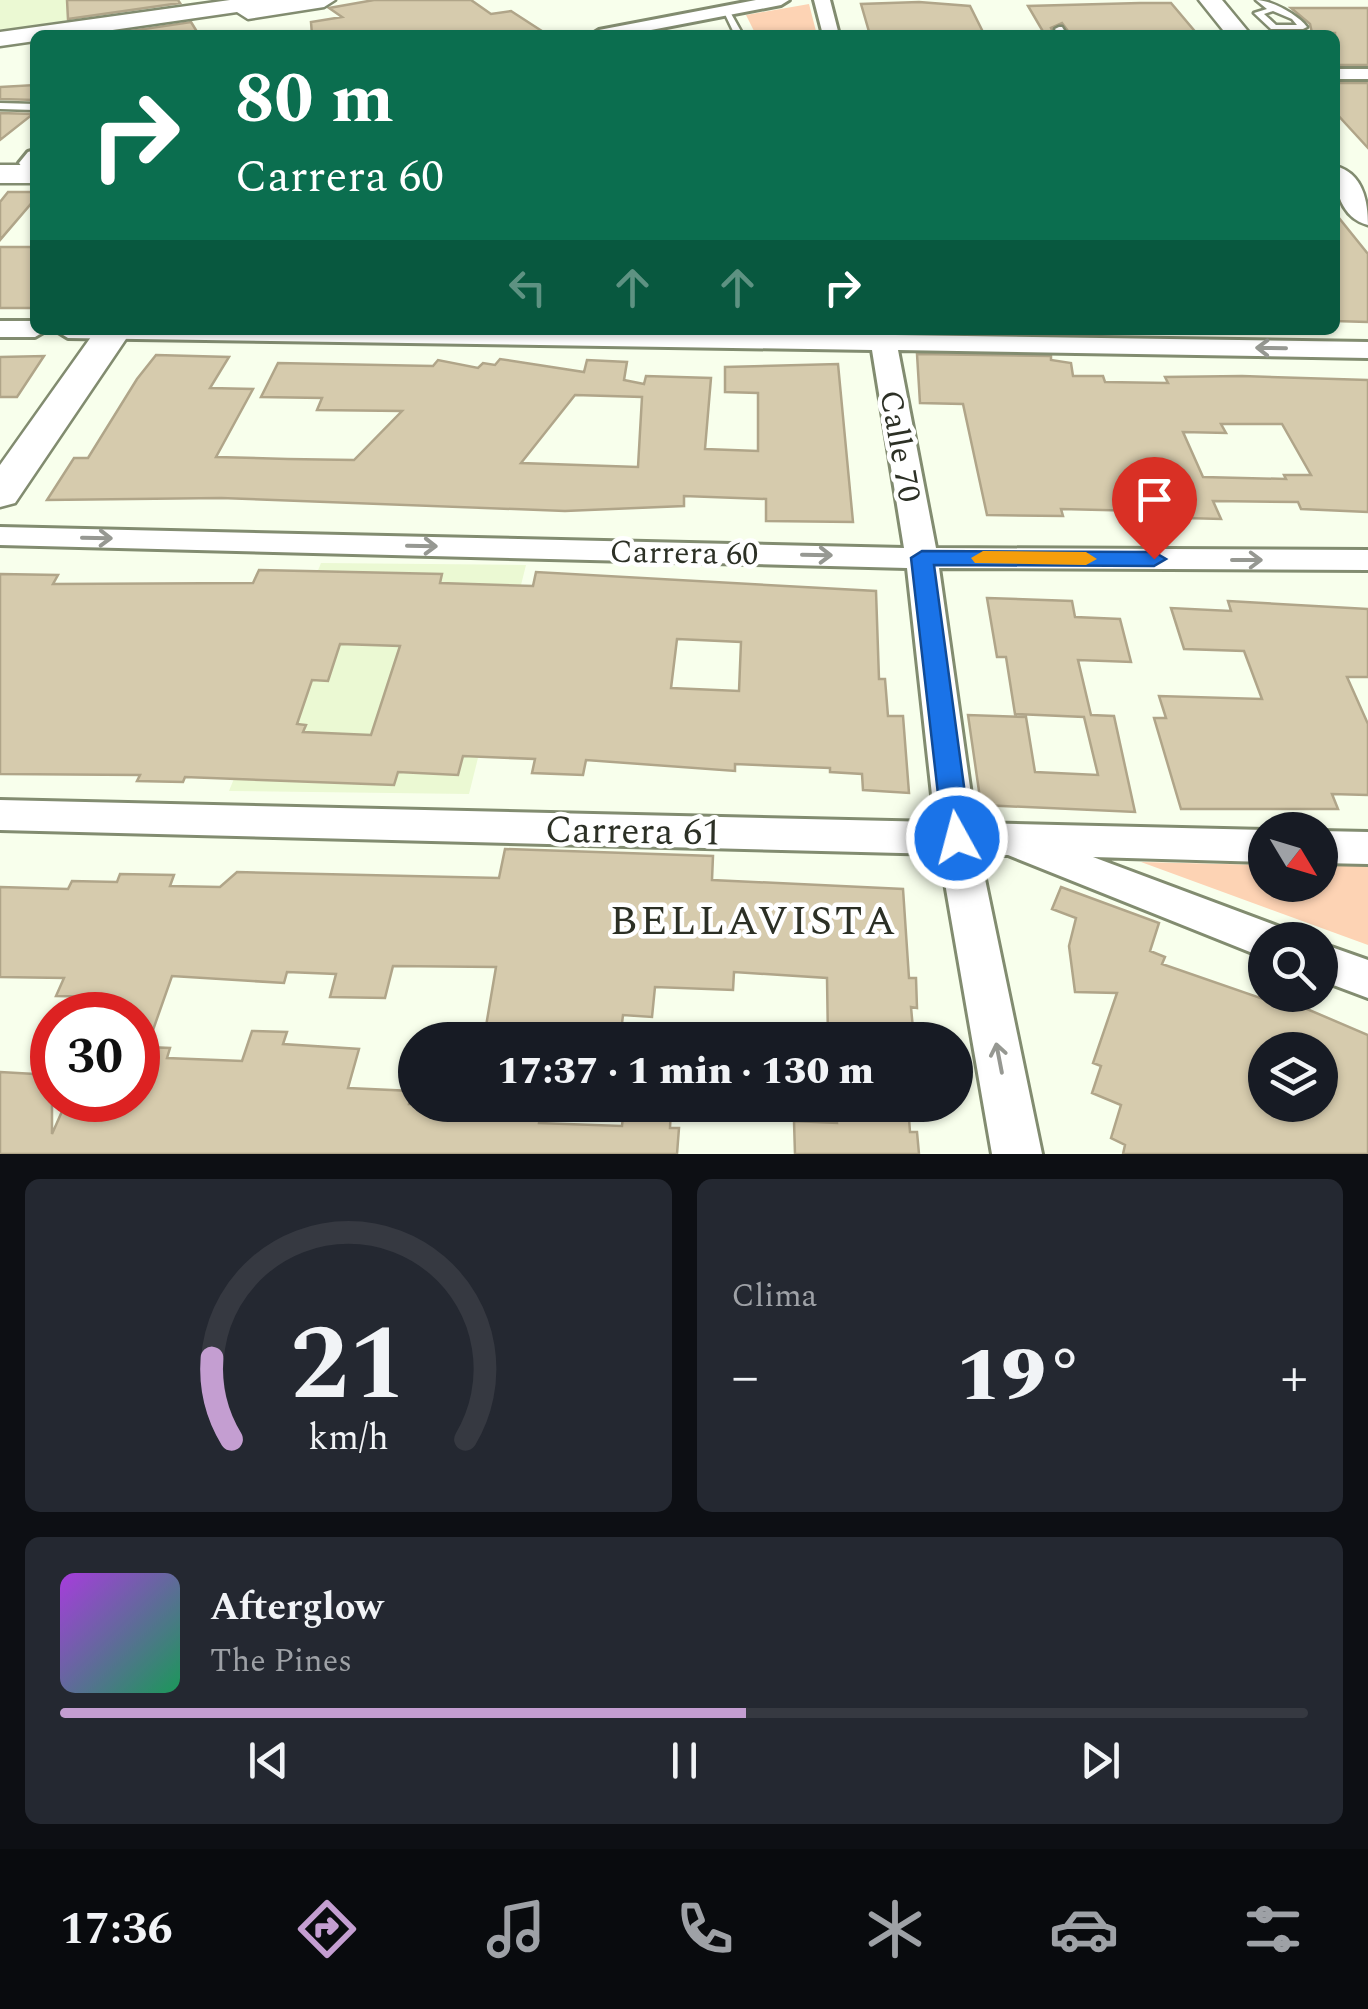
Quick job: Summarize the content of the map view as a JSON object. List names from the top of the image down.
{
  "streets": {
    "street": ["Calle 70", "Carrera 60", "Carrera 61"]
  },
  "crossings": [
    ["Calle 70", "Carrera 60"],
    ["Calle 70", "Carrera 61"]
  ],
  "one_way": ["Calle 70"],
  "districts": ["BELLAVISTA"],
  "north": "bottom right",
  "page": {
    "turn": ["80 m", "Carrera 60"],
    "limit": "30",
    "trip": "17:37 · 1 min · 130 m",
    "tile": "Clima",
    "heat": ["−", "19°", "+"],
    "song": ["Afterglow", "The Pines"],
    "tabs": "17:36",
    "gauge": ["21", "km/h"]
  }
}
